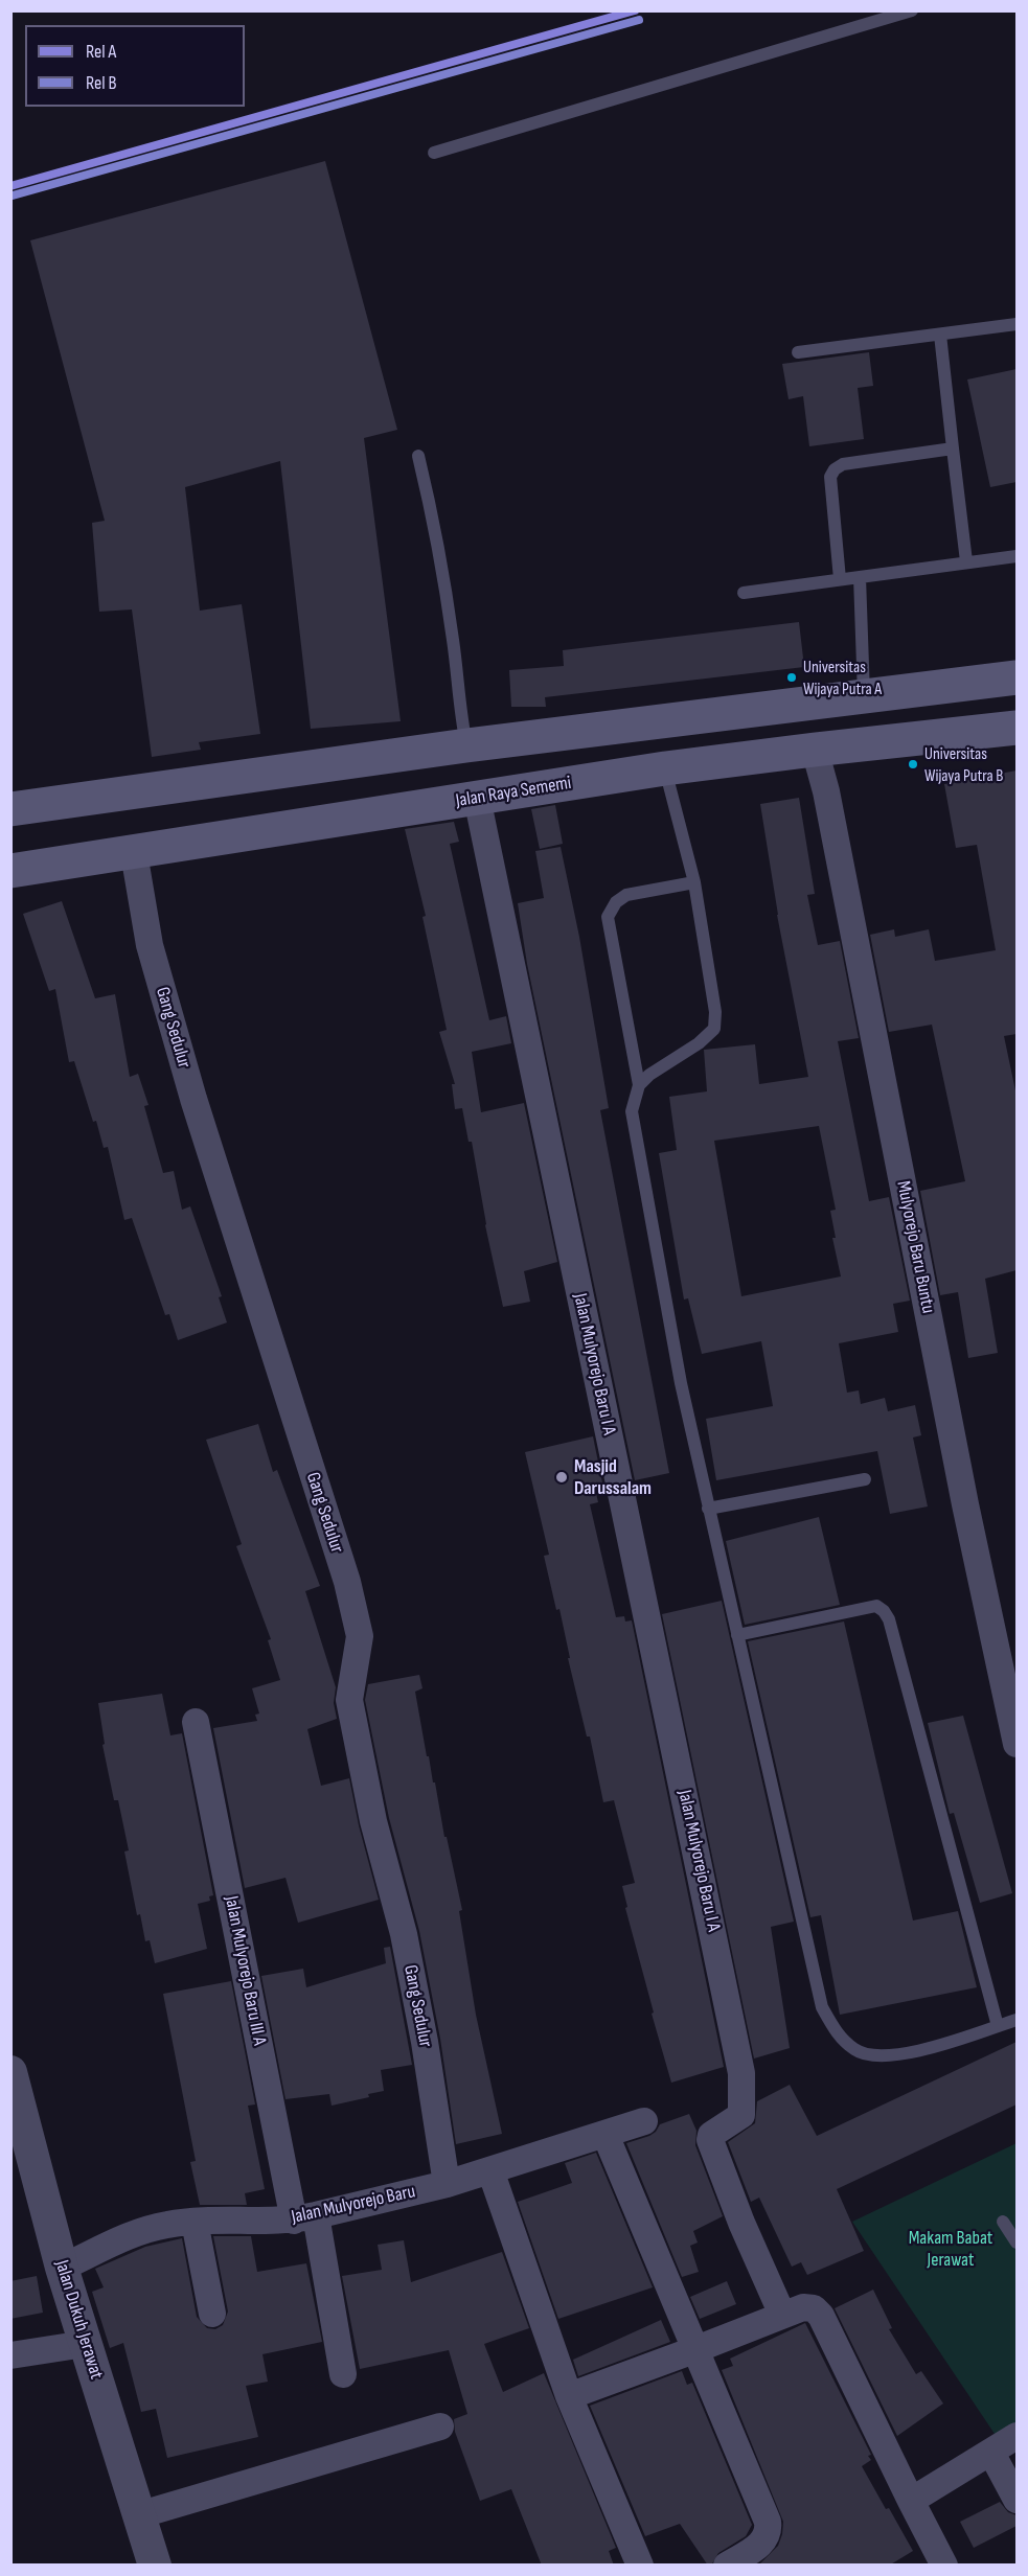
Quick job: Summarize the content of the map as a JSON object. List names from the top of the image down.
{
  "streets": {
    "main road": ["Jalan Raya Sememi"],
    "street": [
      "Gang Sedulur",
      "Mulyorejo Baru Buntu",
      "Jalan Mulyorejo Baru I A",
      "Jalan Mulyorejo Baru III A",
      "Jalan Mulyorejo Baru",
      "Jalan Dukuh Jerawat"
    ]
  },
  "crossings": [
    ["Jalan Raya Sememi", "Gang Sedulur"],
    ["Jalan Raya Sememi", "Mulyorejo Baru Buntu"],
    ["Jalan Raya Sememi", "Jalan Mulyorejo Baru I A"],
    ["Gang Sedulur", "Jalan Mulyorejo Baru"],
    ["Jalan Mulyorejo Baru III A", "Jalan Mulyorejo Baru"],
    ["Jalan Mulyorejo Baru", "Jalan Dukuh Jerawat"]
  ],
  "parks": ["Makam Babat Jerawat"],
  "places": ["Universitas Wijaya Putra A", "Universitas Wijaya Putra B", "Masjid Darussalam"],
  "lines": ["rail line A", "rail line B"],
  "legend": ["Rel A", "Rel B"]
}
